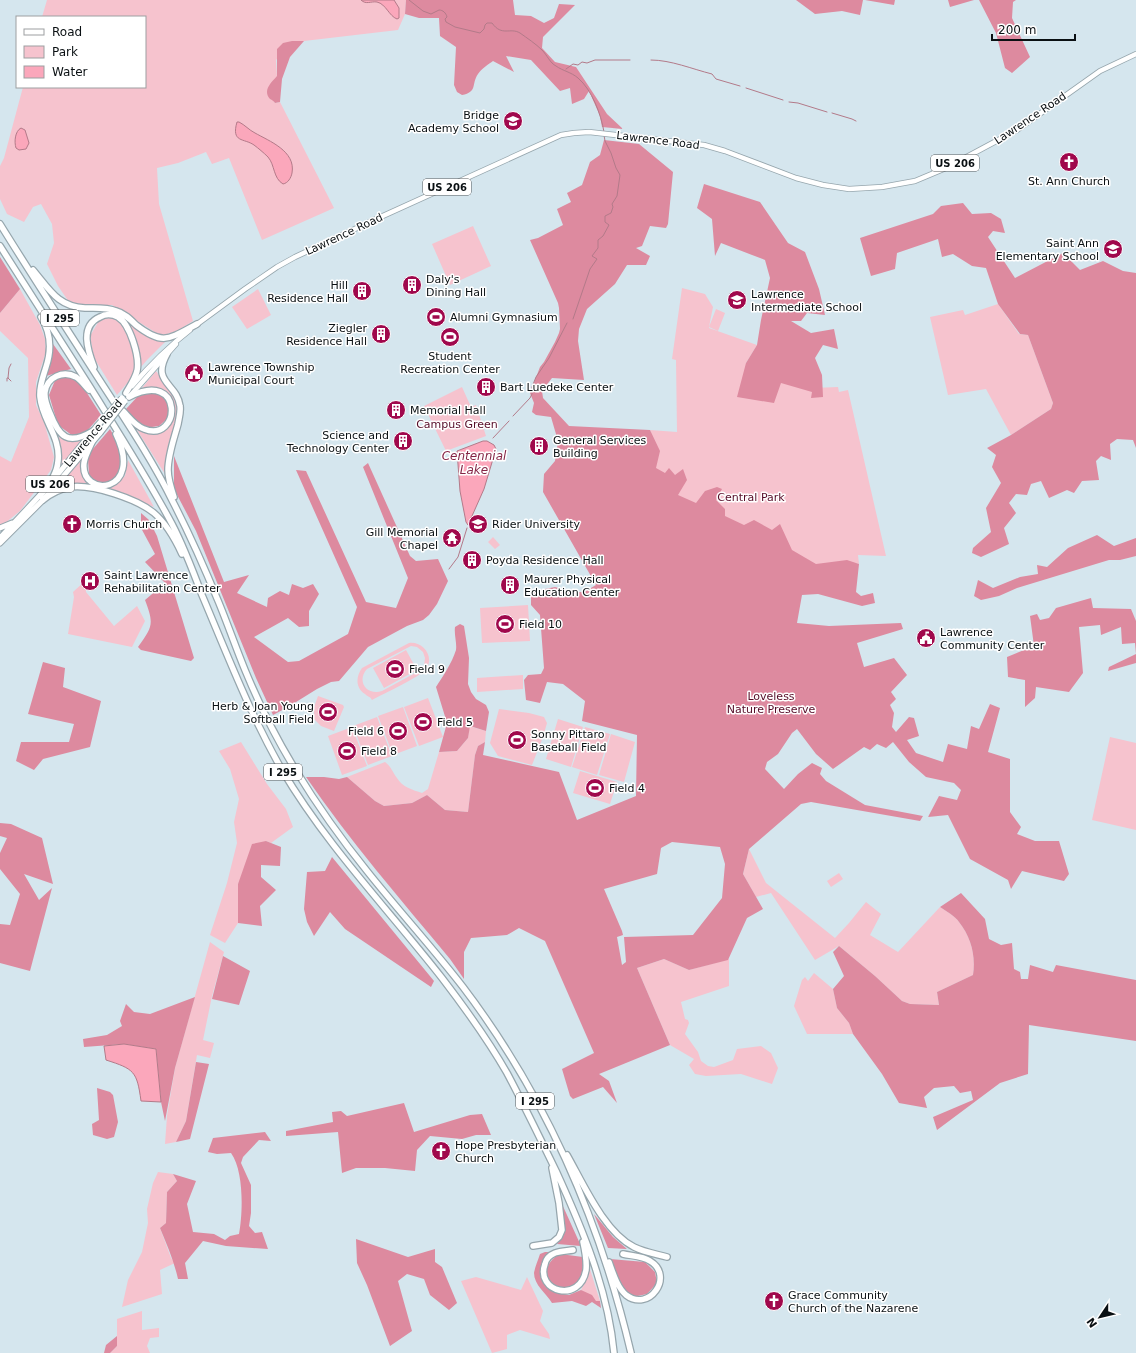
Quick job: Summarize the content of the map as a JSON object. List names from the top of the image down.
{
  "streets": {
    "highway": ["Lawrence Road", "US 206", "I 295"]
  },
  "water": ["Centennial Lake"],
  "parks": ["Campus Green", "Central Park", "Loveless Nature Preserve"],
  "places": {
    "school or university": [
      "Bridge Academy School",
      "Saint Ann Elementary School",
      "Lawrence Intermediate School",
      "Rider University"
    ],
    "church": [
      "St. Ann Church",
      "Morris Church",
      "Hope Presbyterian Church",
      "Grace Community Church of the Nazarene"
    ],
    "building": [
      "Daly's Dining Hall",
      "Hill Residence Hall",
      "Ziegler Residence Hall",
      "Bart Luedeke Center",
      "Memorial Hall",
      "Science and Technology Center",
      "General Services Building",
      "Poyda Residence Hall",
      "Maurer Physical Education Center"
    ],
    "sports": [
      "Alumni Gymnasium",
      "Student Recreation Center",
      "Field 10",
      "Field 9",
      "Herb & Joan Young Softball Field",
      "Field 5",
      "Field 6",
      "Sonny Pittaro Baseball Field",
      "Field 8",
      "Field 4"
    ],
    "public building": ["Lawrence Township Municipal Court", "Lawrence Community Center"],
    "temple": ["Gill Memorial Chapel"],
    "hospital": ["Saint Lawrence Rehabilitation Center"]
  },
  "legend": ["Road", "Park", "Water"],
  "scale_bar": "200 m",
  "north": "bottom left"
}
